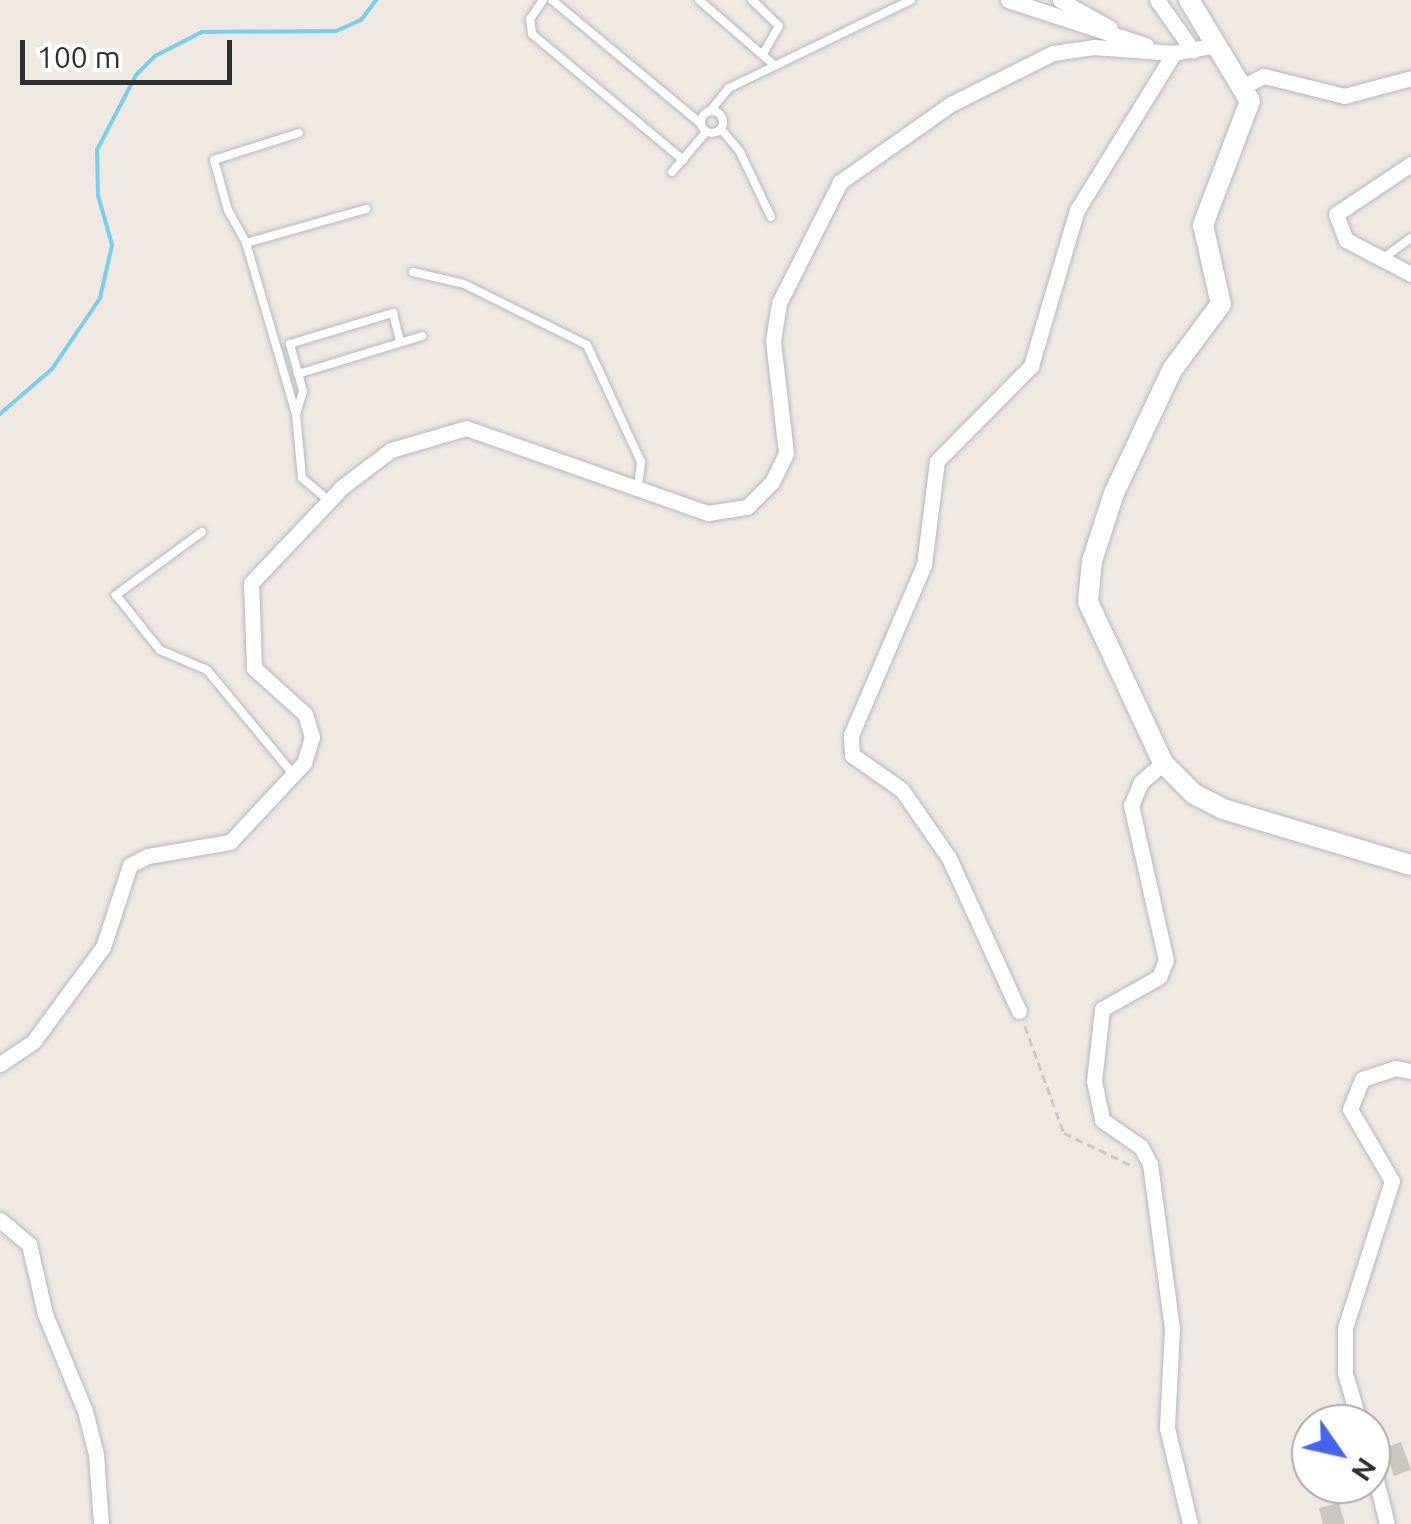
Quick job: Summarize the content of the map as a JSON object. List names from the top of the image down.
{
  "scale_bar": "100 m",
  "north": "bottom right"
}
